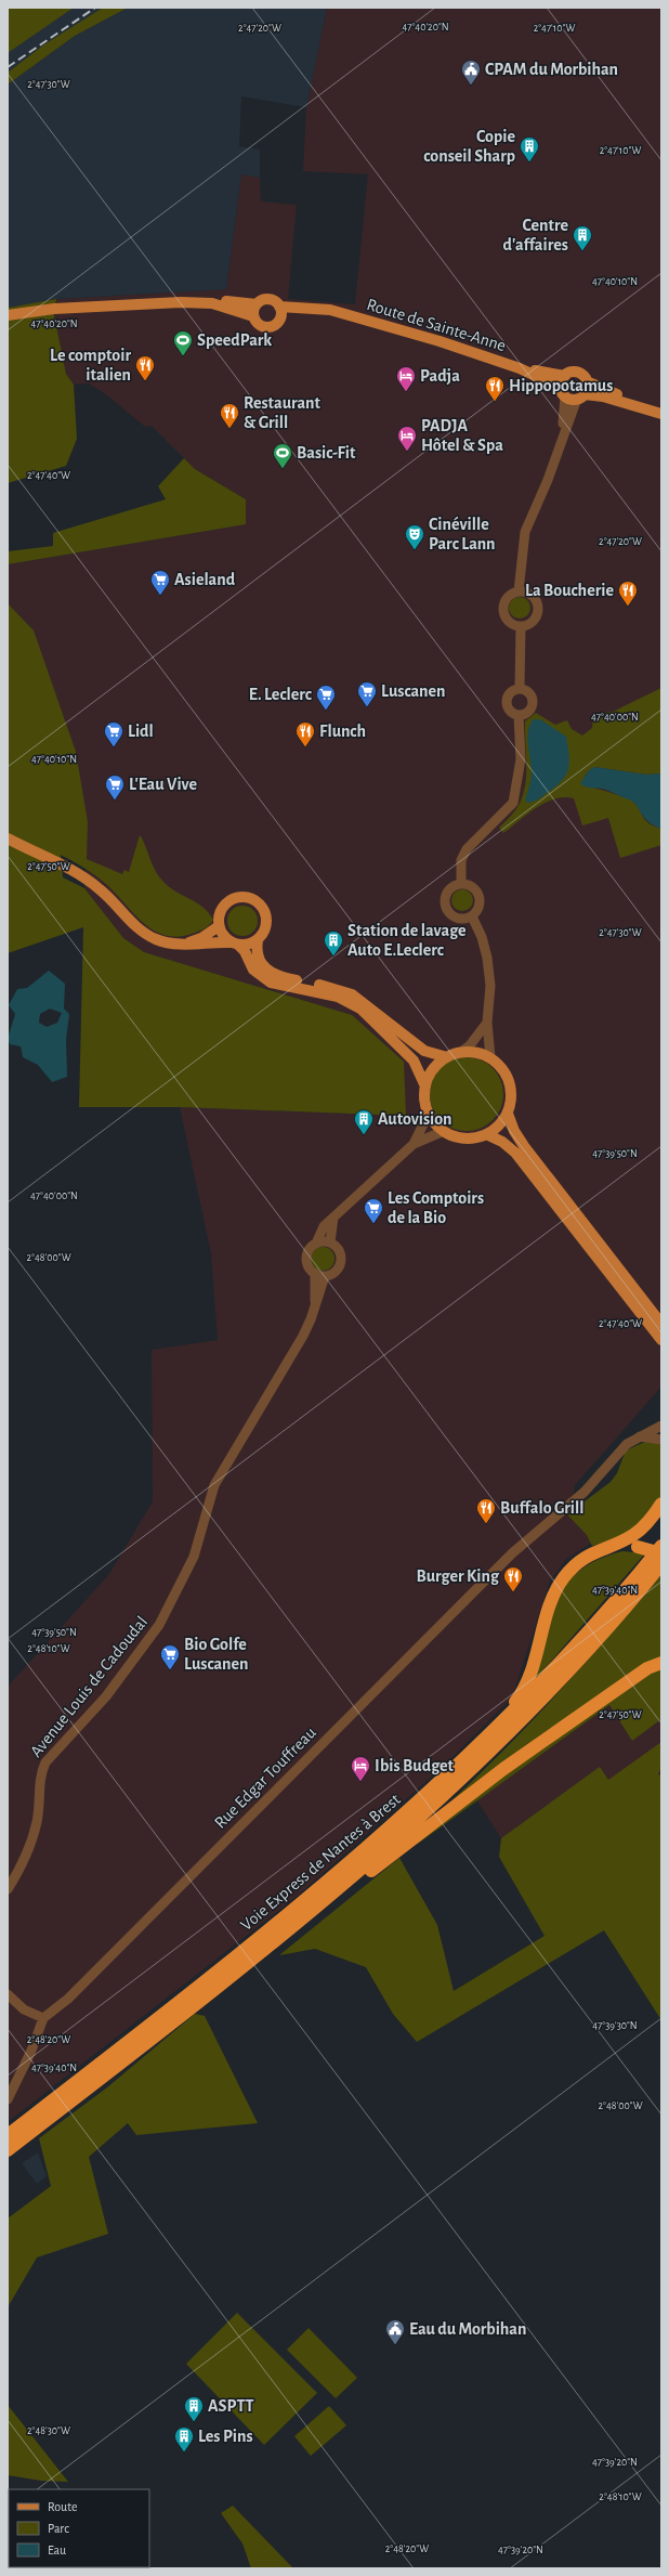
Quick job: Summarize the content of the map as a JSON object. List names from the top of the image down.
{
  "streets": {
    "highway": ["Voie Express de Nantes à Brest"],
    "main road": ["Route de Sainte-Anne"],
    "street": ["Avenue Louis de Cadoudal", "Rue Edgar Touffreau"]
  },
  "places": {
    "public building": ["CPAM du Morbihan", "Eau du Morbihan"],
    "building": [
      "Copie conseil Sharp",
      "Centre d'affaires",
      "Station de lavage Auto E.Leclerc",
      "Autovision",
      "ASPTT",
      "Les Pins"
    ],
    "sports": ["SpeedPark", "Basic-Fit"],
    "restaurant": [
      "Le comptoir italien",
      "Hippopotamus",
      "Restaurant & Grill",
      "La Boucherie",
      "Flunch",
      "Buffalo Grill",
      "Burger King"
    ],
    "hotel": ["Padja", "PADJA Hôtel & Spa", "Ibis Budget"],
    "theatre": ["Cinéville Parc Lann"],
    "supermarket": [
      "Asieland",
      "Luscanen",
      "E. Leclerc",
      "Lidl",
      "L'Eau Vive",
      "Les Comptoirs de la Bio",
      "Bio Golfe Luscanen"
    ]
  },
  "legend": ["Route", "Parc", "Eau"],
  "coordinates": [
    "47°40'20\"N",
    "2°47'20\"W",
    "2°47'10\"W",
    "2°47'30\"W",
    "47°40'10\"N",
    "2°47'40\"W",
    "47°40'00\"N",
    "2°47'50\"W",
    "47°39'50\"N",
    "2°48'00\"W",
    "47°39'40\"N",
    "2°48'10\"W",
    "47°39'30\"N",
    "2°48'20\"W",
    "2°48'30\"W",
    "47°39'20\"N"
  ]
}
